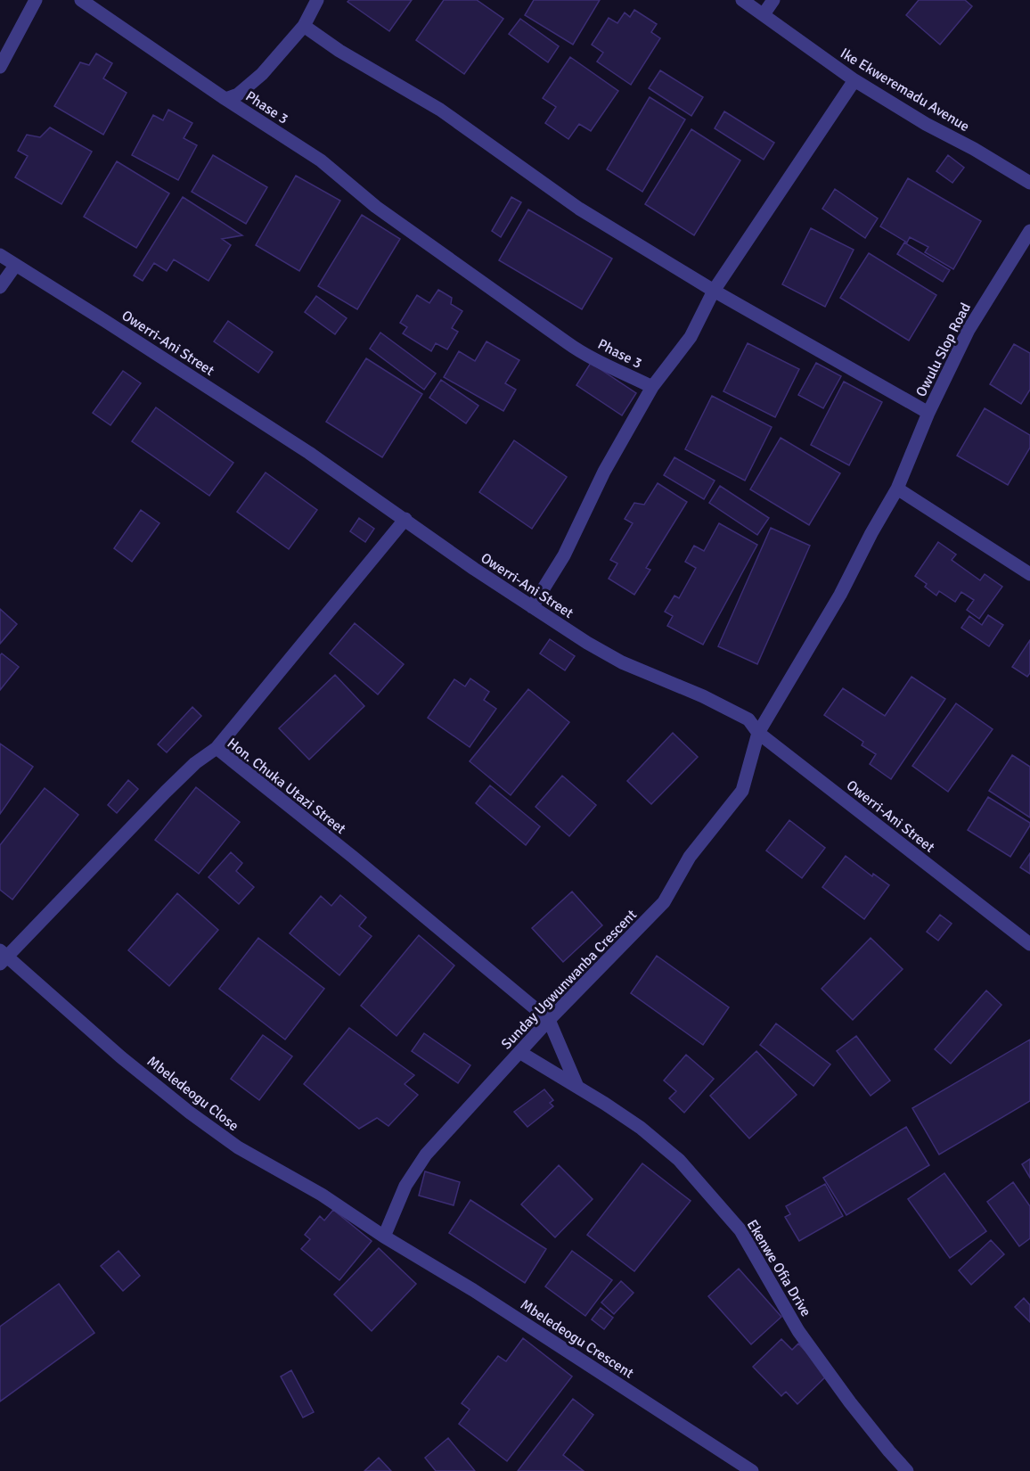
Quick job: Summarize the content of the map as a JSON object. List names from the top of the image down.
{
  "streets": {
    "street": [
      "Ike Ekweremadu Avenue",
      "Phase 3",
      "Owerri-Ani Street",
      "Owulu Slop Road",
      "Hon. Chuka Utazi Street",
      "Sunday Ugwunwanba Crescent",
      "Mbeledeogu Close",
      "Ekenwe Ofia Drive",
      "Mbeledeogu Crescent"
    ]
  },
  "crossings": [
    ["Ike Ekweremadu Avenue", "Phase 3"],
    ["Owerri-Ani Street", "Owulu Slop Road"],
    ["Owerri-Ani Street", "Sunday Ugwunwanba Crescent"],
    ["Owulu Slop Road", "Sunday Ugwunwanba Crescent"],
    ["Hon. Chuka Utazi Street", "Sunday Ugwunwanba Crescent"],
    ["Hon. Chuka Utazi Street", "Mbeledeogu Close"],
    ["Sunday Ugwunwanba Crescent", "Mbeledeogu Close"],
    ["Sunday Ugwunwanba Crescent", "Ekenwe Ofia Drive"],
    ["Sunday Ugwunwanba Crescent", "Mbeledeogu Crescent"],
    ["Mbeledeogu Close", "Mbeledeogu Crescent"]
  ]
}
